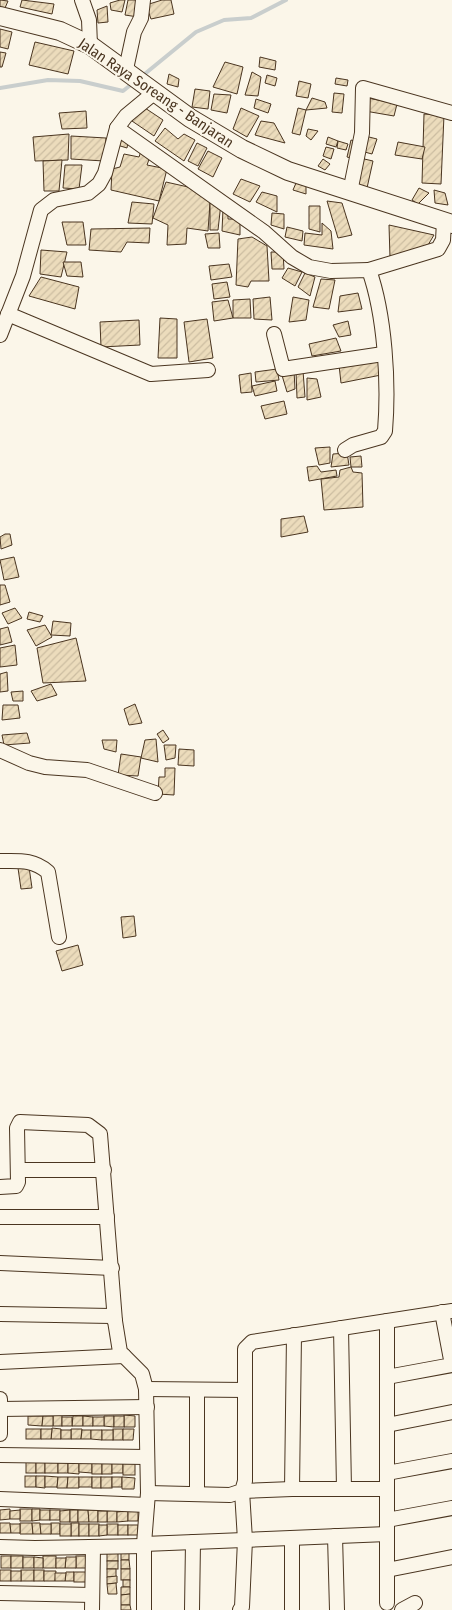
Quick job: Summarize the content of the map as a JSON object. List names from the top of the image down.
{
  "streets": {
    "main road": ["Jalan Raya Soreang - Banjaran"]
  }
}
